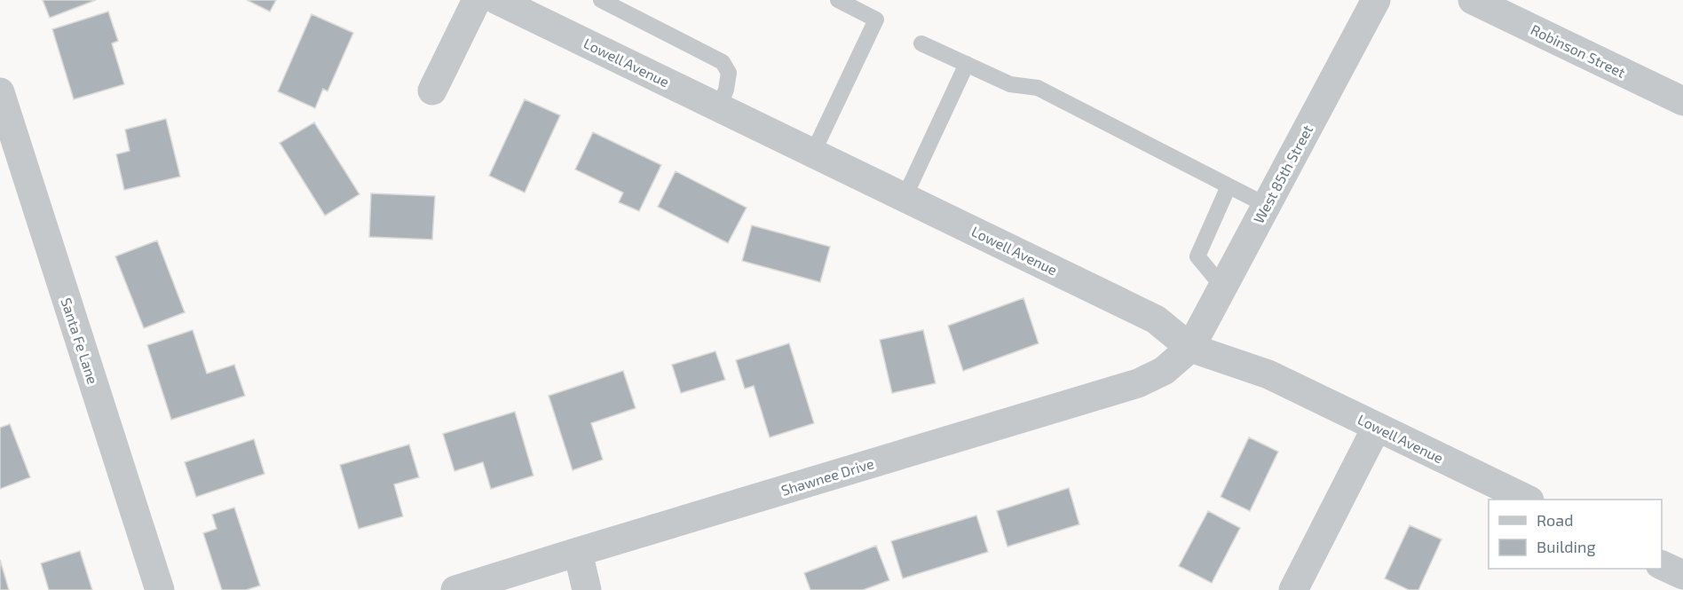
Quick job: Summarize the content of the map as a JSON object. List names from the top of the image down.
{
  "streets": {
    "street": [
      "Robinson Street",
      "Lowell Avenue",
      "West 85th Street",
      "Santa Fe Lane",
      "Shawnee Drive"
    ]
  },
  "crossings": [
    ["Lowell Avenue", "West 85th Street"],
    ["Lowell Avenue", "Shawnee Drive"],
    ["West 85th Street", "Shawnee Drive"]
  ],
  "legend": ["Road", "Building"]
}
